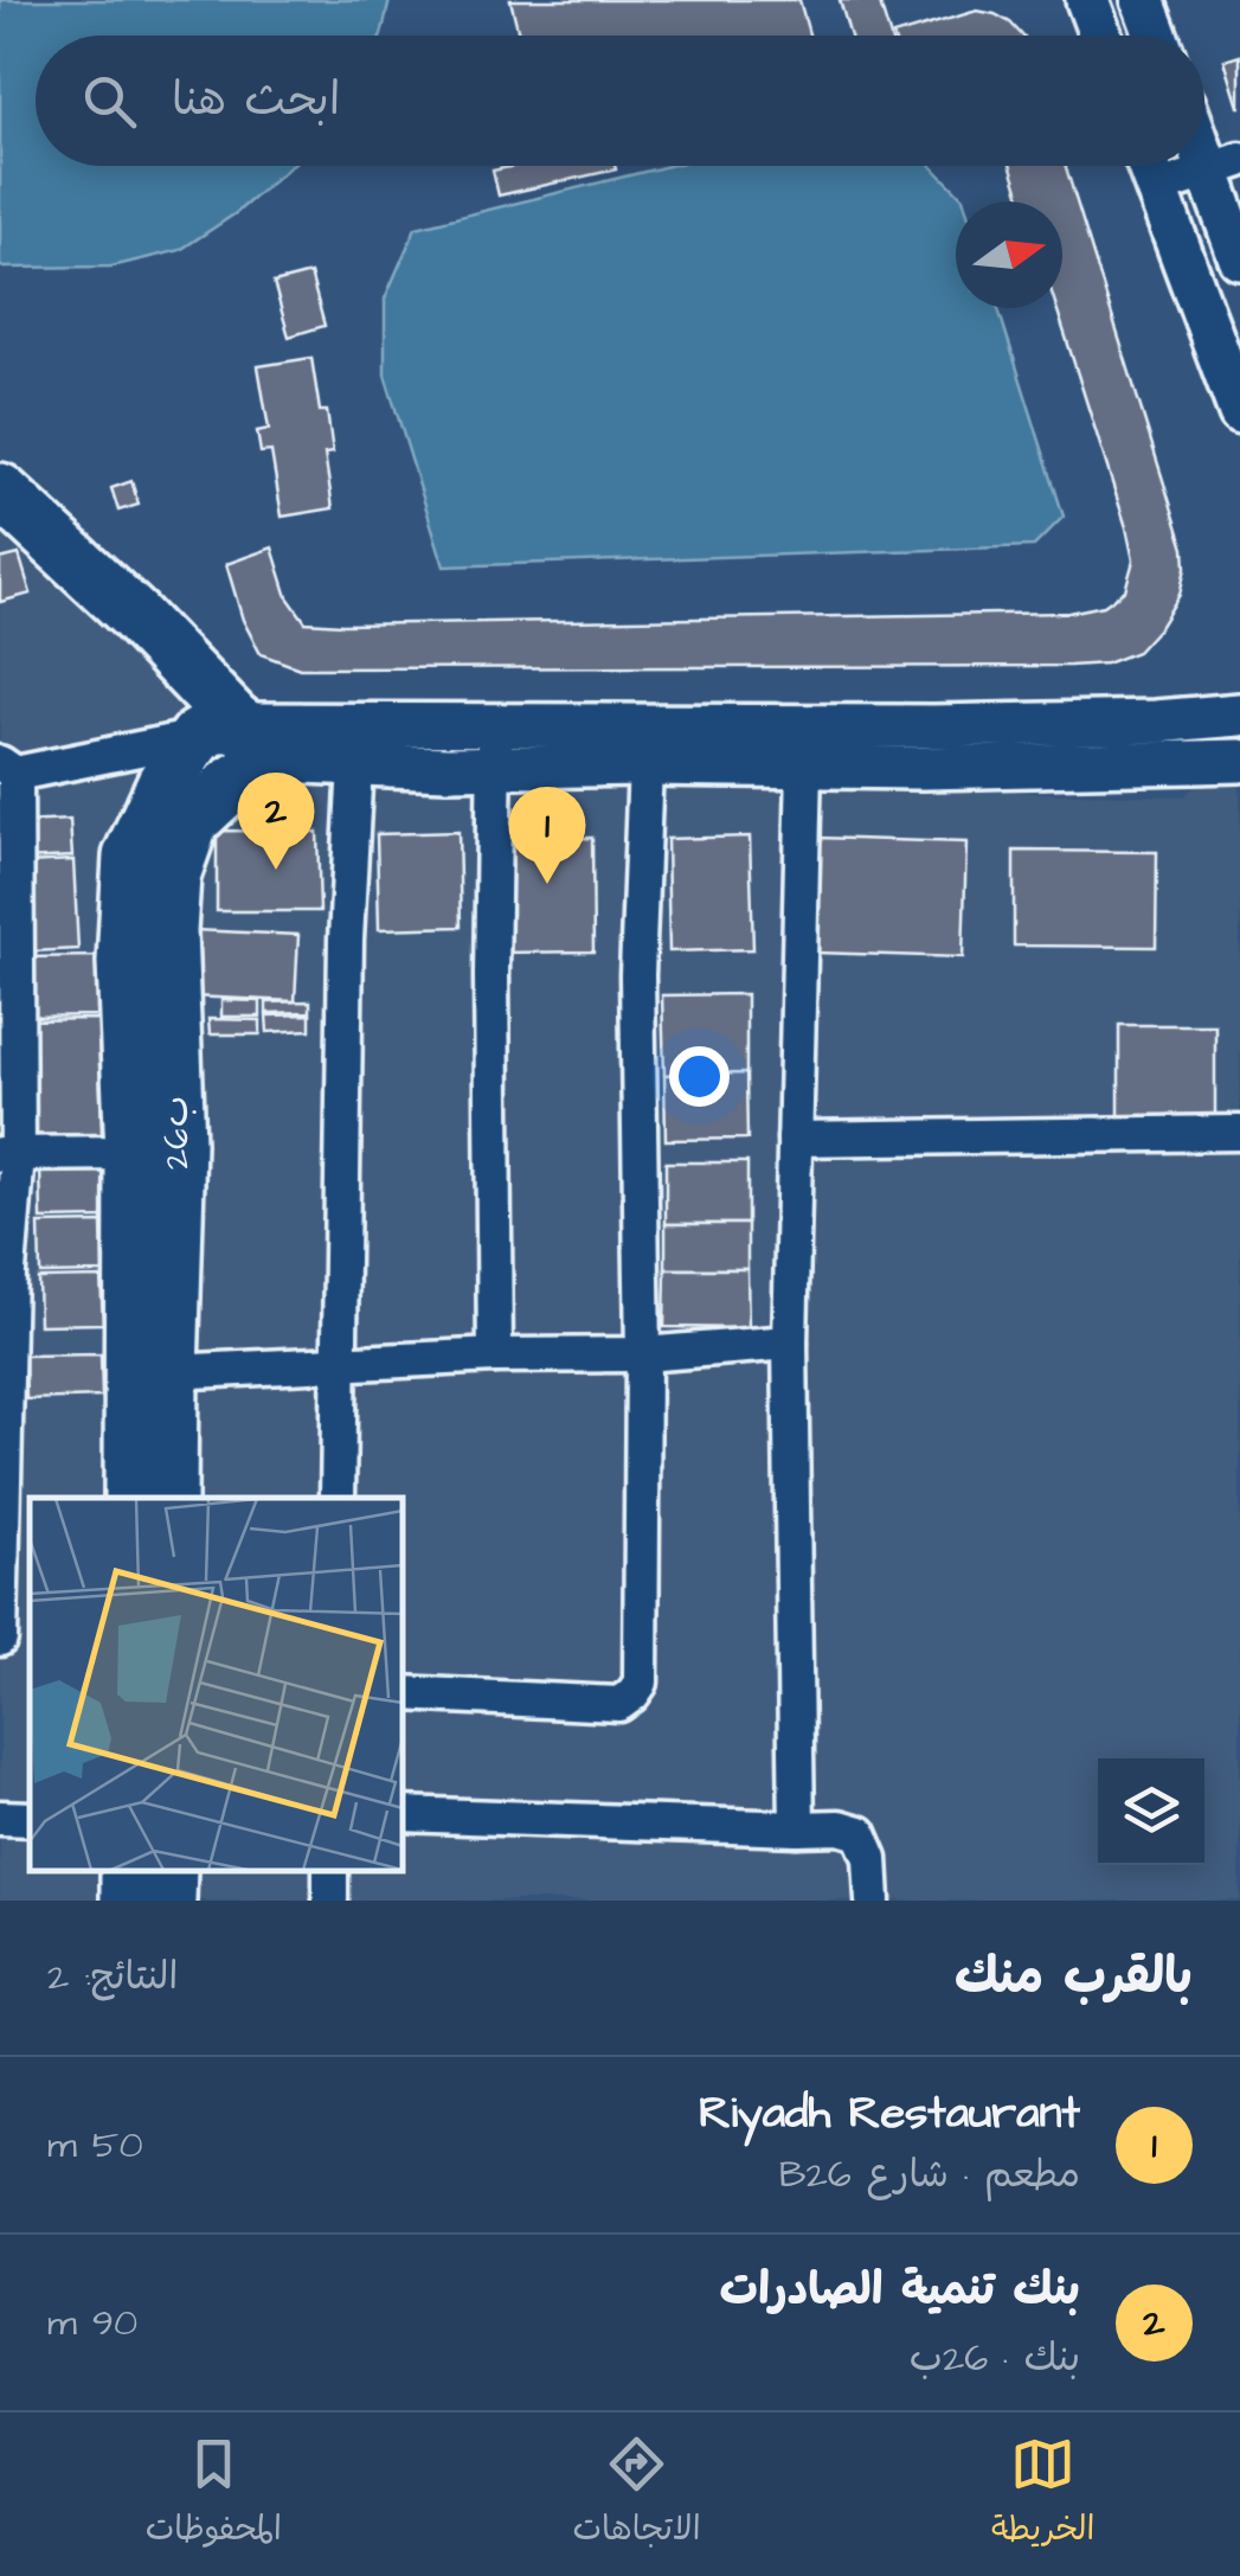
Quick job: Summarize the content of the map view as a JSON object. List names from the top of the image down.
{
  "streets": {
    "highway": ["26ب"]
  },
  "north": "right",
  "page": {
    "search": "ابحث هنا",
    "pins": ["2", "1"],
    "heading": ["بالقرب منك", "النتائج: 2"],
    "list": [
      {
        "mark": "1",
        "name": "Riyadh Restaurant",
        "note": "مطعم · شارع B26",
        "value": "50 m"
      },
      {
        "mark": "2",
        "name": "بنك تنمية الصادرات",
        "note": "بنك · 26ب",
        "value": "90 m"
      }
    ],
    "nav": ["الخريطة", "الاتجاهات", "المحفوظات"]
  }
}
